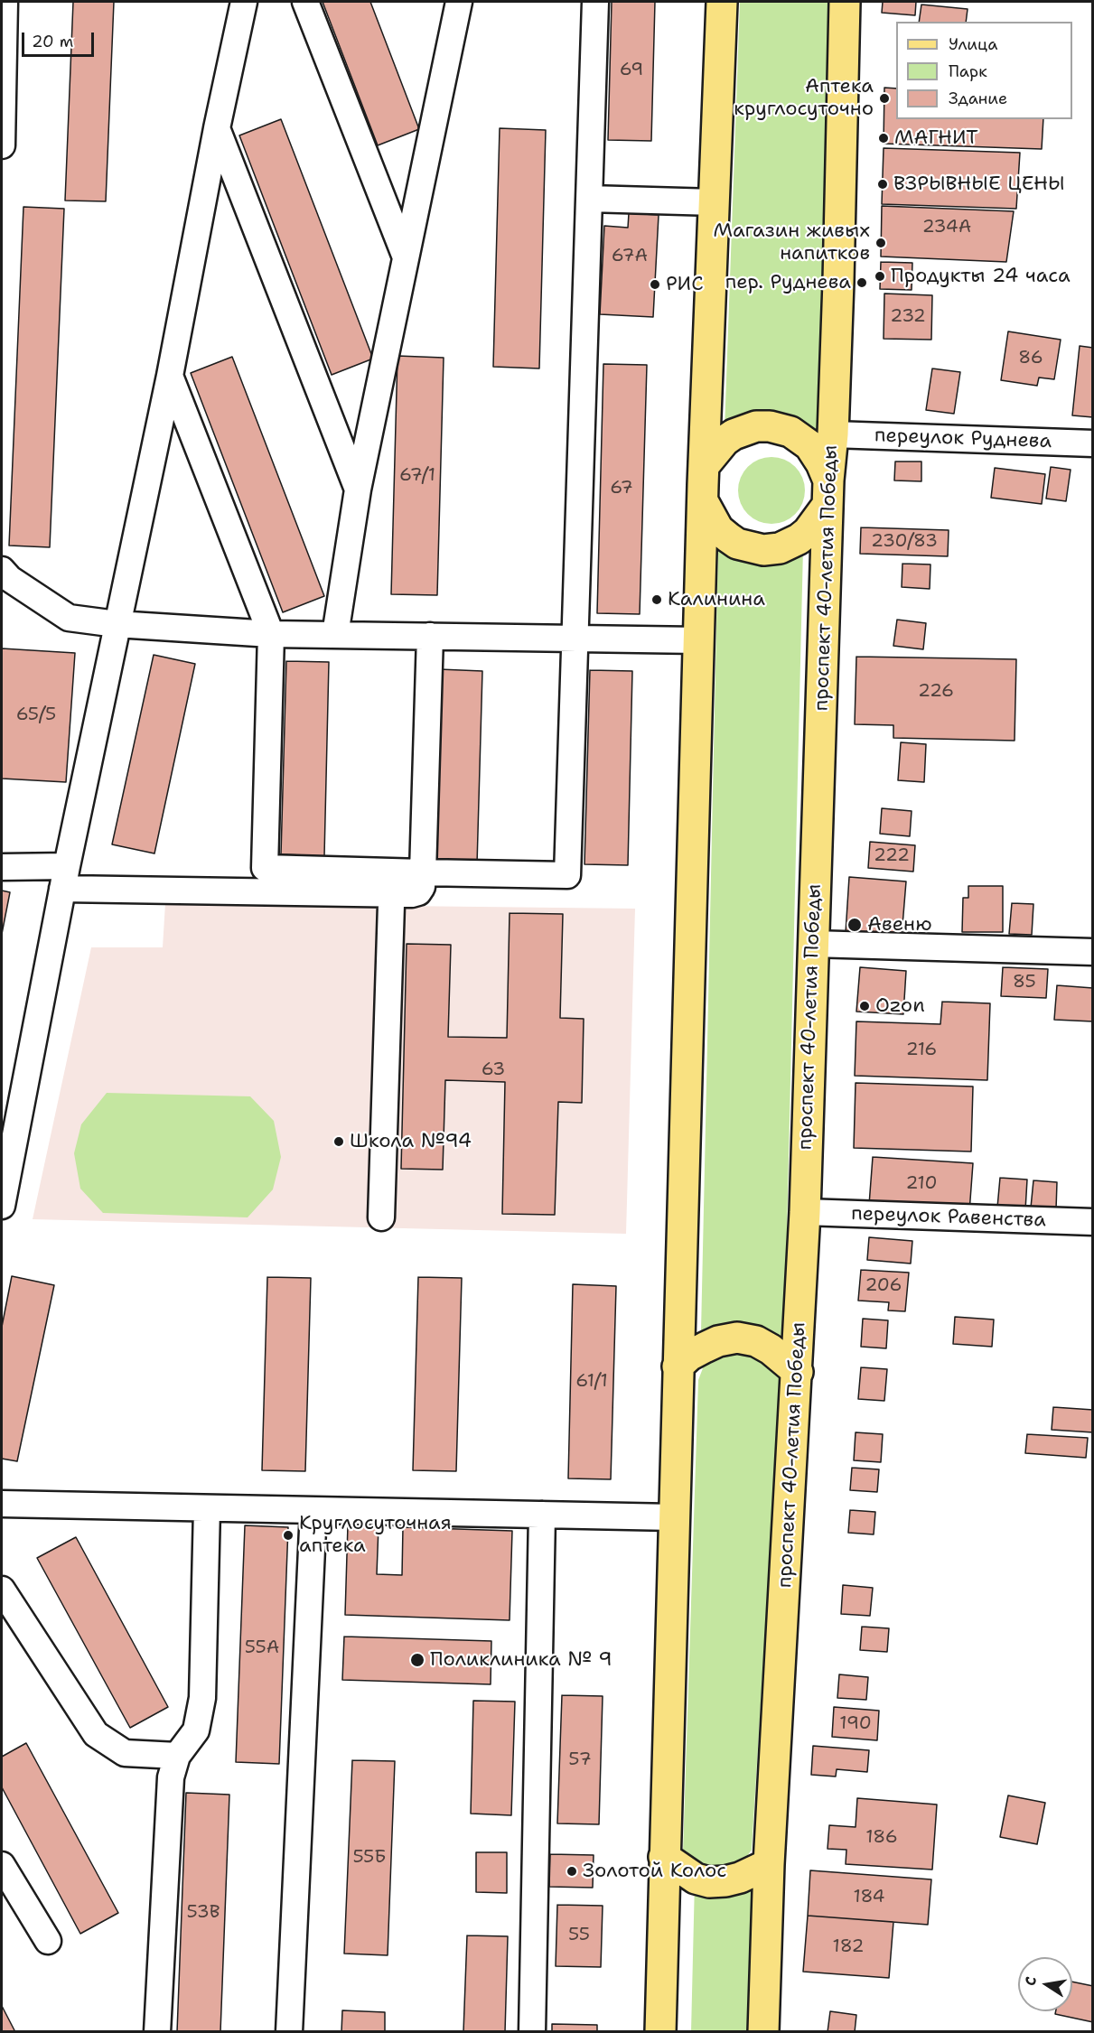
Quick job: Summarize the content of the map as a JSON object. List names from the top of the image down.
{
  "streets": {
    "main road": ["проспект 40-летия Победы"],
    "street": ["переулок Руднева", "переулок Равенства"]
  },
  "crossings": [
    ["переулок Руднева", "проспект 40-летия Победы"],
    ["проспект 40-летия Победы", "переулок Равенства"]
  ],
  "places": [
    "Аптека круглосуточно",
    "МАГНИТ",
    "ВЗРЫВНЫЕ ЦЕНЫ",
    "Магазин живых напитков",
    "Продукты 24 часа",
    "пер. Руднева",
    "РИС",
    "Калинина",
    "Авеню",
    "Ozon",
    "Школа №94",
    "Круглосуточная аптека",
    "Поликлиника № 9",
    "Золотой Колос"
  ],
  "house_numbers": [
    "69",
    "234А",
    "67А",
    "232",
    "86",
    "67/1",
    "67",
    "230/83",
    "226",
    "65/5",
    "222",
    "85",
    "216",
    "63",
    "210",
    "206",
    "61/1",
    "55А",
    "190",
    "57",
    "186",
    "55Б",
    "184",
    "53В",
    "55",
    "182"
  ],
  "legend": ["Улица", "Парк", "Здание"],
  "scale_bar": "20 m",
  "north": "left"
}
